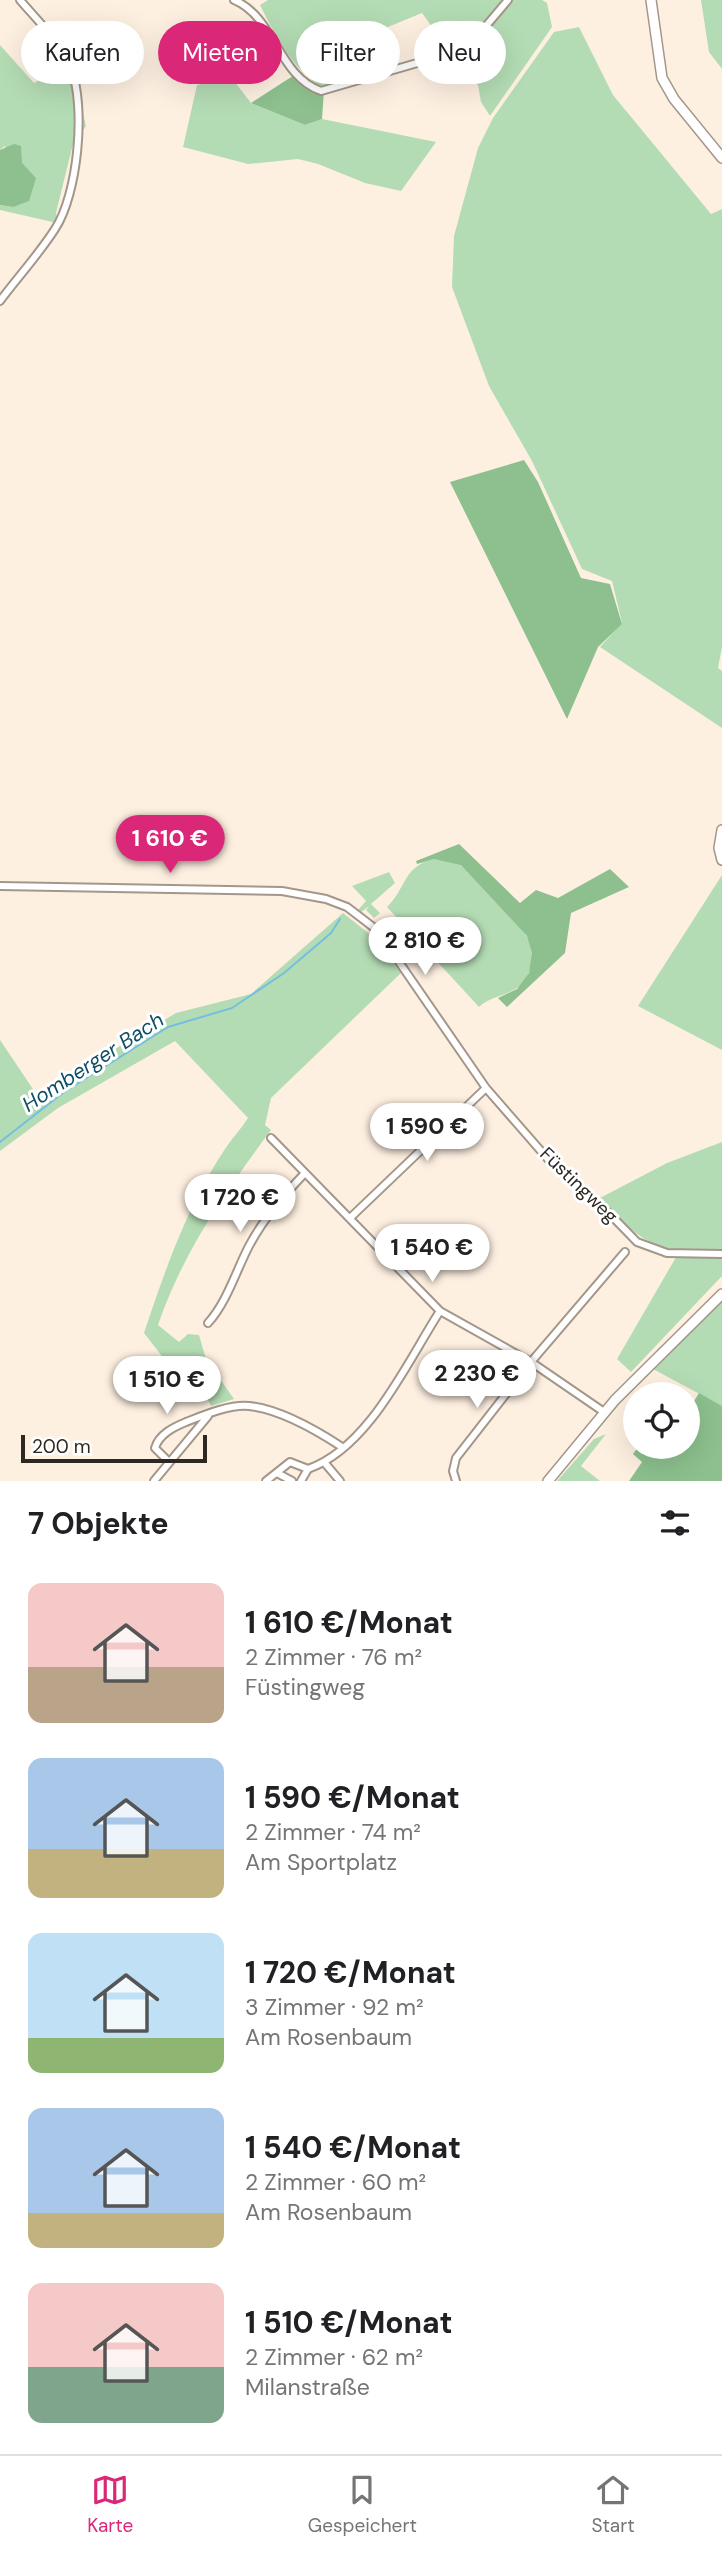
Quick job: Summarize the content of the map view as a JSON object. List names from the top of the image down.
{
  "streets": {
    "street": ["Füstingweg"]
  },
  "water": ["Homberger Bach"],
  "scale_bar": "200 m",
  "page": {
    "chip": [
      "Kaufen",
      "Mieten",
      "Filter",
      "Neu"
    ],
    "price": [
      "1 610 €",
      "2 810 €",
      "1 590 €",
      "1 720 €",
      "1 540 €",
      "2 230 €",
      "1 510 €"
    ],
    "scale": "200 m",
    "heading": "7 Objekte",
    "list": [
      {
        "name": "1 610 €/Monat",
        "note": "2 Zimmer · 76 m² · Füstingweg"
      },
      {
        "name": "1 590 €/Monat",
        "note": "2 Zimmer · 74 m² · Am Sportplatz"
      },
      {
        "name": "1 720 €/Monat",
        "note": "3 Zimmer · 92 m² · Am Rosenbaum"
      },
      {
        "name": "1 540 €/Monat",
        "note": "2 Zimmer · 60 m² · Am Rosenbaum"
      },
      {
        "name": "1 510 €/Monat",
        "note": "2 Zimmer · 62 m² · Milanstraße"
      }
    ],
    "tabs": ["Karte", "Gespeichert", "Start"]
  }
}
